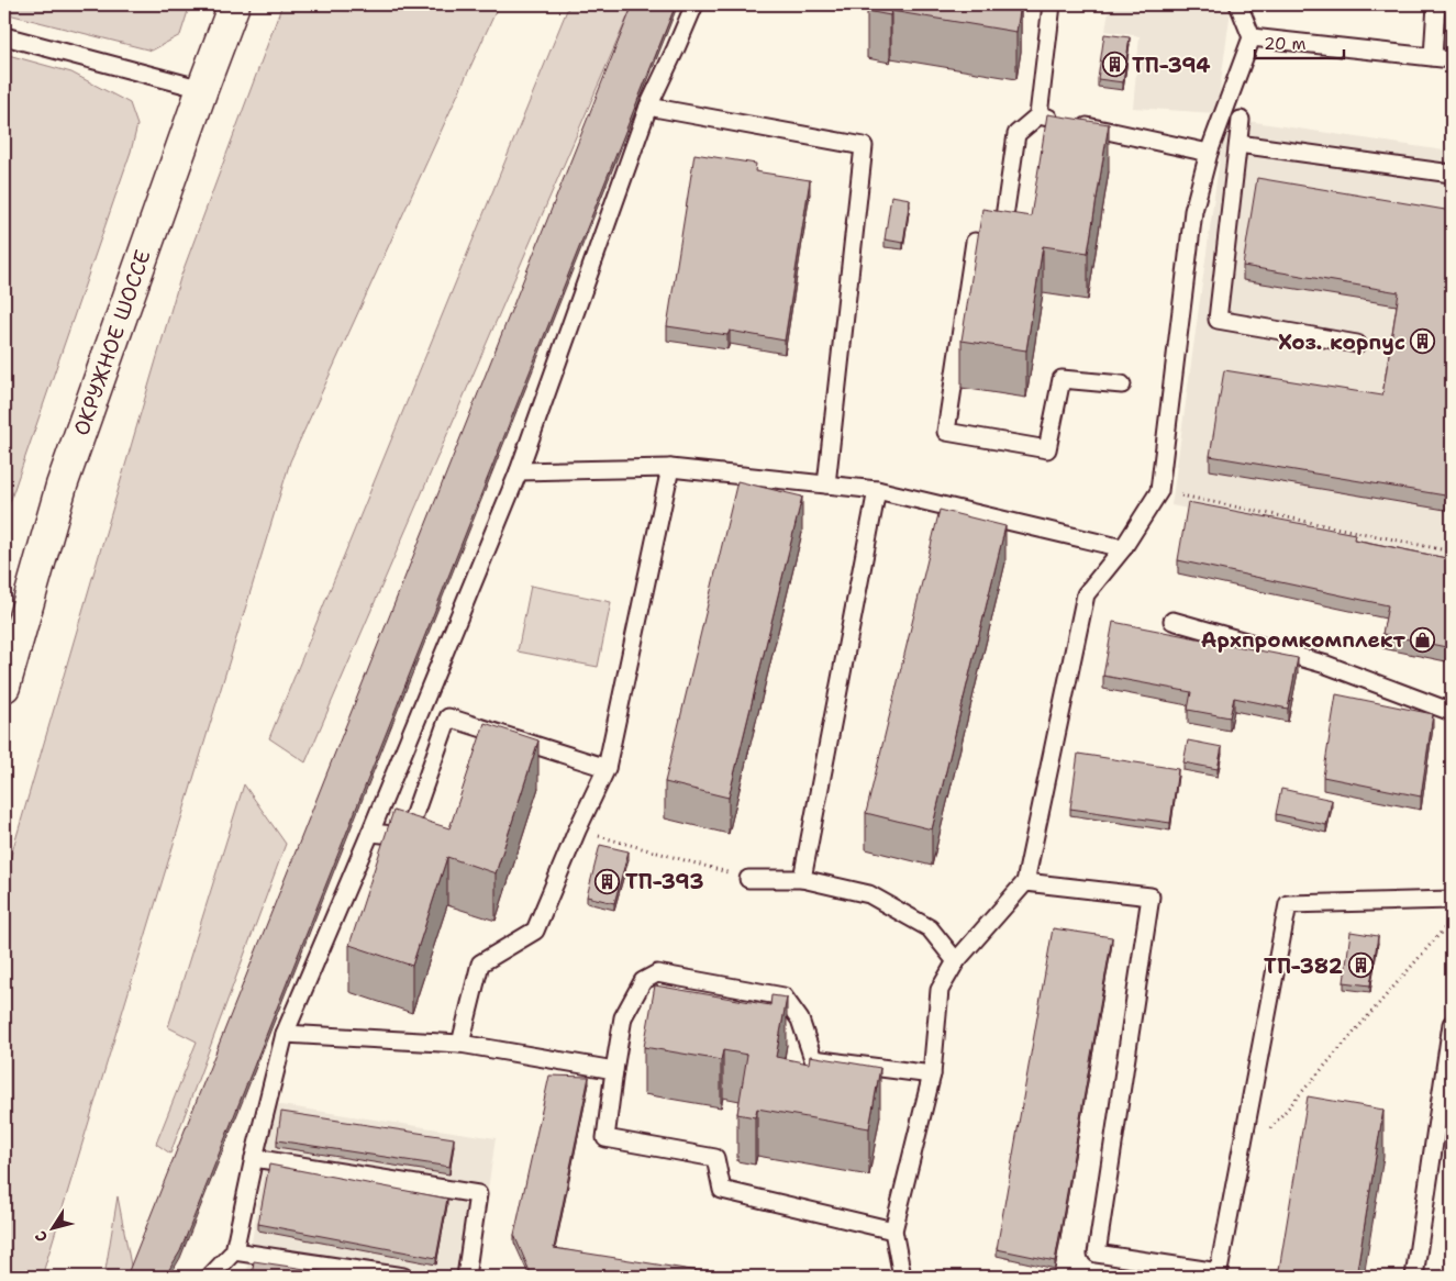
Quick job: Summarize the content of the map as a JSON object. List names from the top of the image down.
{
  "streets": {
    "main road": ["ОКРУЖНОЕ ШОССЕ"]
  },
  "places": {
    "building": [
      "ТП-394",
      "Хоз. корпус",
      "ТП-393",
      "ТП-382"
    ],
    "shop": ["Архпромкомплект"]
  },
  "scale_bar": "20 m",
  "north": "bottom left"
}
